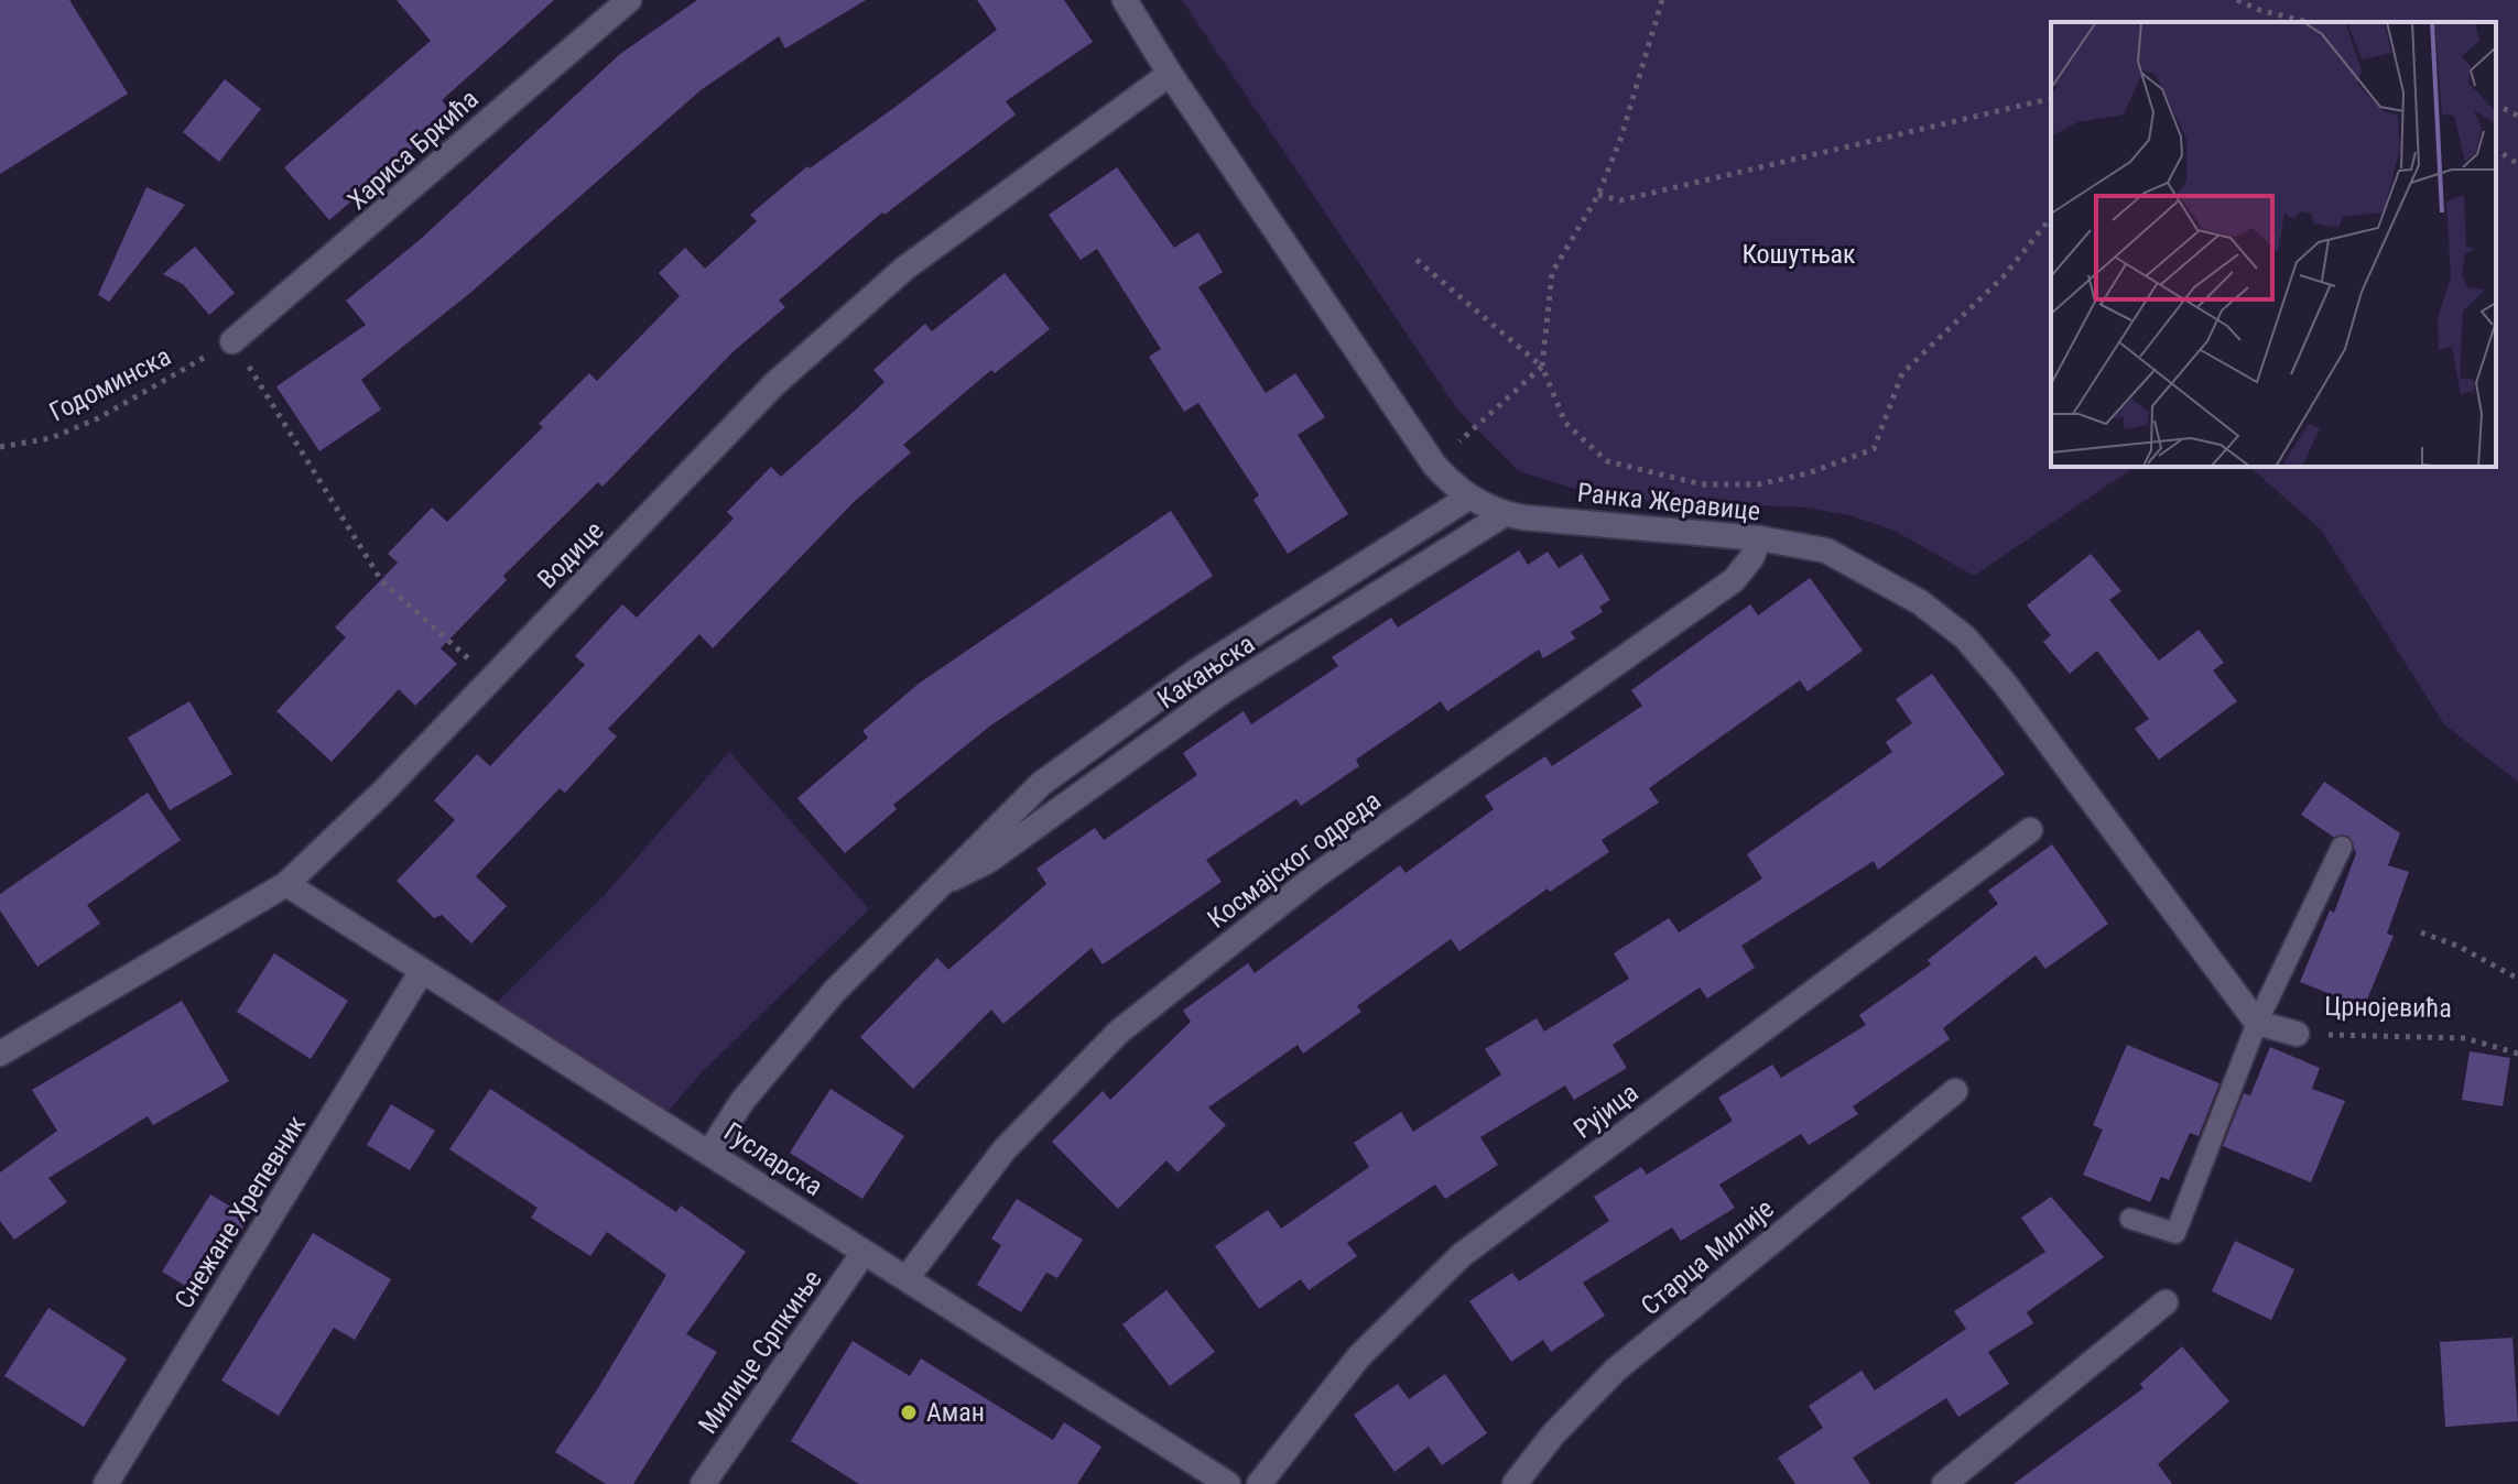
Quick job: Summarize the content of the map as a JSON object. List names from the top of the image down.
{
  "streets": {
    "street": [
      "Хариса Бркића",
      "Ранка Жеравице",
      "Водице",
      "Какањска",
      "Космајског одреда",
      "Црнојевића",
      "Рујица",
      "Гусларска",
      "Снежане Хрепевник",
      "Старца Милије",
      "Милице Српкиње"
    ],
    "path": ["Годоминска"]
  },
  "crossings": [
    ["Хариса Бркића", "Годоминска"],
    ["Ранка Жеравице", "Водице"],
    ["Ранка Жеравице", "Какањска"],
    ["Ранка Жеравице", "Космајског одреда"],
    ["Ранка Жеравице", "Црнојевића"],
    ["Водице", "Гусларска"],
    ["Какањска", "Гусларска"],
    ["Космајског одреда", "Гусларска"],
    ["Гусларска", "Снежане Хрепевник"],
    ["Гусларска", "Милице Српкиње"]
  ],
  "parks": ["Кошутњак"],
  "places": ["Аман"]
}
